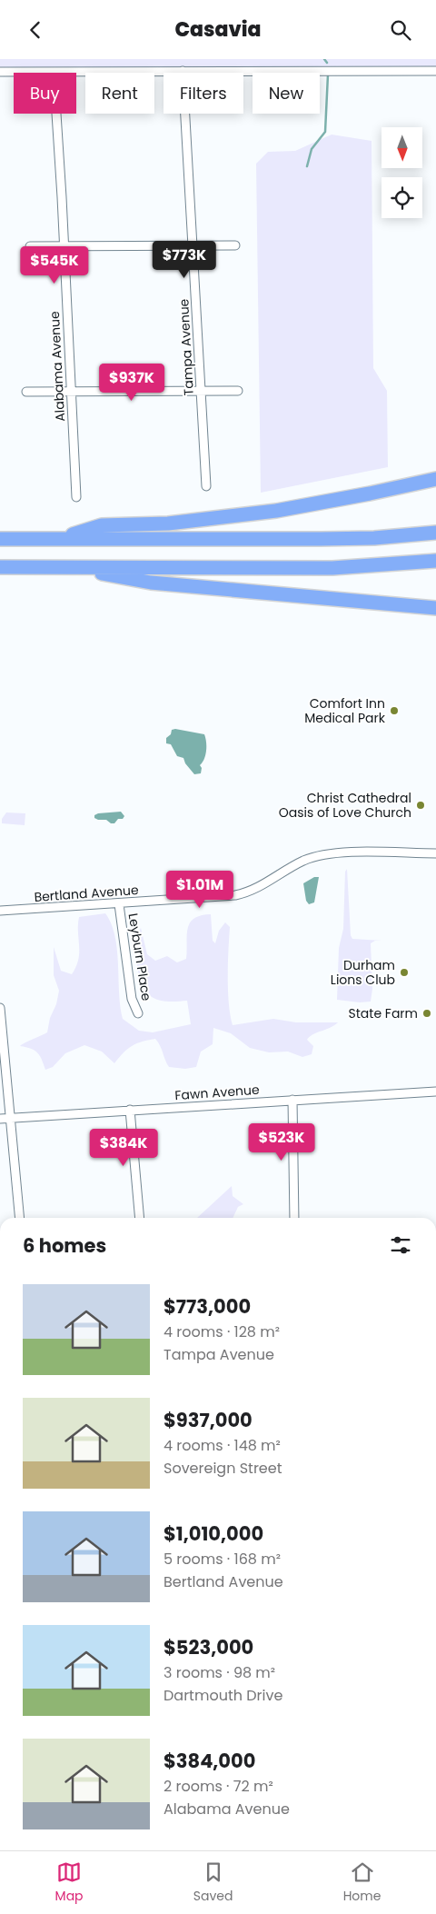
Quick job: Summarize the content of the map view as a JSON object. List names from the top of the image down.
{
  "streets": {
    "street": [
      "Tampa Avenue",
      "Alabama Avenue",
      "Bertland Avenue",
      "Leyburn Place",
      "Fawn Avenue"
    ]
  },
  "crossings": [
    ["Bertland Avenue", "Leyburn Place"]
  ],
  "places": [
    "Comfort Inn Medical Park",
    "Christ Cathedral Oasis of Love Church",
    "Durham Lions Club",
    "State Farm"
  ],
  "north": "bottom",
  "page": {
    "header": "Casavia",
    "chip": [
      "Buy",
      "Rent",
      "Filters",
      "New"
    ],
    "price": [
      "$773K",
      "$545K",
      "$937K",
      "$1.01M",
      "$523K",
      "$384K"
    ],
    "heading": "6 homes",
    "list": [
      {
        "name": "$773,000",
        "note": "4 rooms · 128 m² · Tampa Avenue"
      },
      {
        "name": "$937,000",
        "note": "4 rooms · 148 m² · Sovereign Street"
      },
      {
        "name": "$1,010,000",
        "note": "5 rooms · 168 m² · Bertland Avenue"
      },
      {
        "name": "$523,000",
        "note": "3 rooms · 98 m² · Dartmouth Drive"
      },
      {
        "name": "$384,000",
        "note": "2 rooms · 72 m² · Alabama Avenue"
      }
    ],
    "tabs": ["Map", "Saved", "Home"]
  }
}
